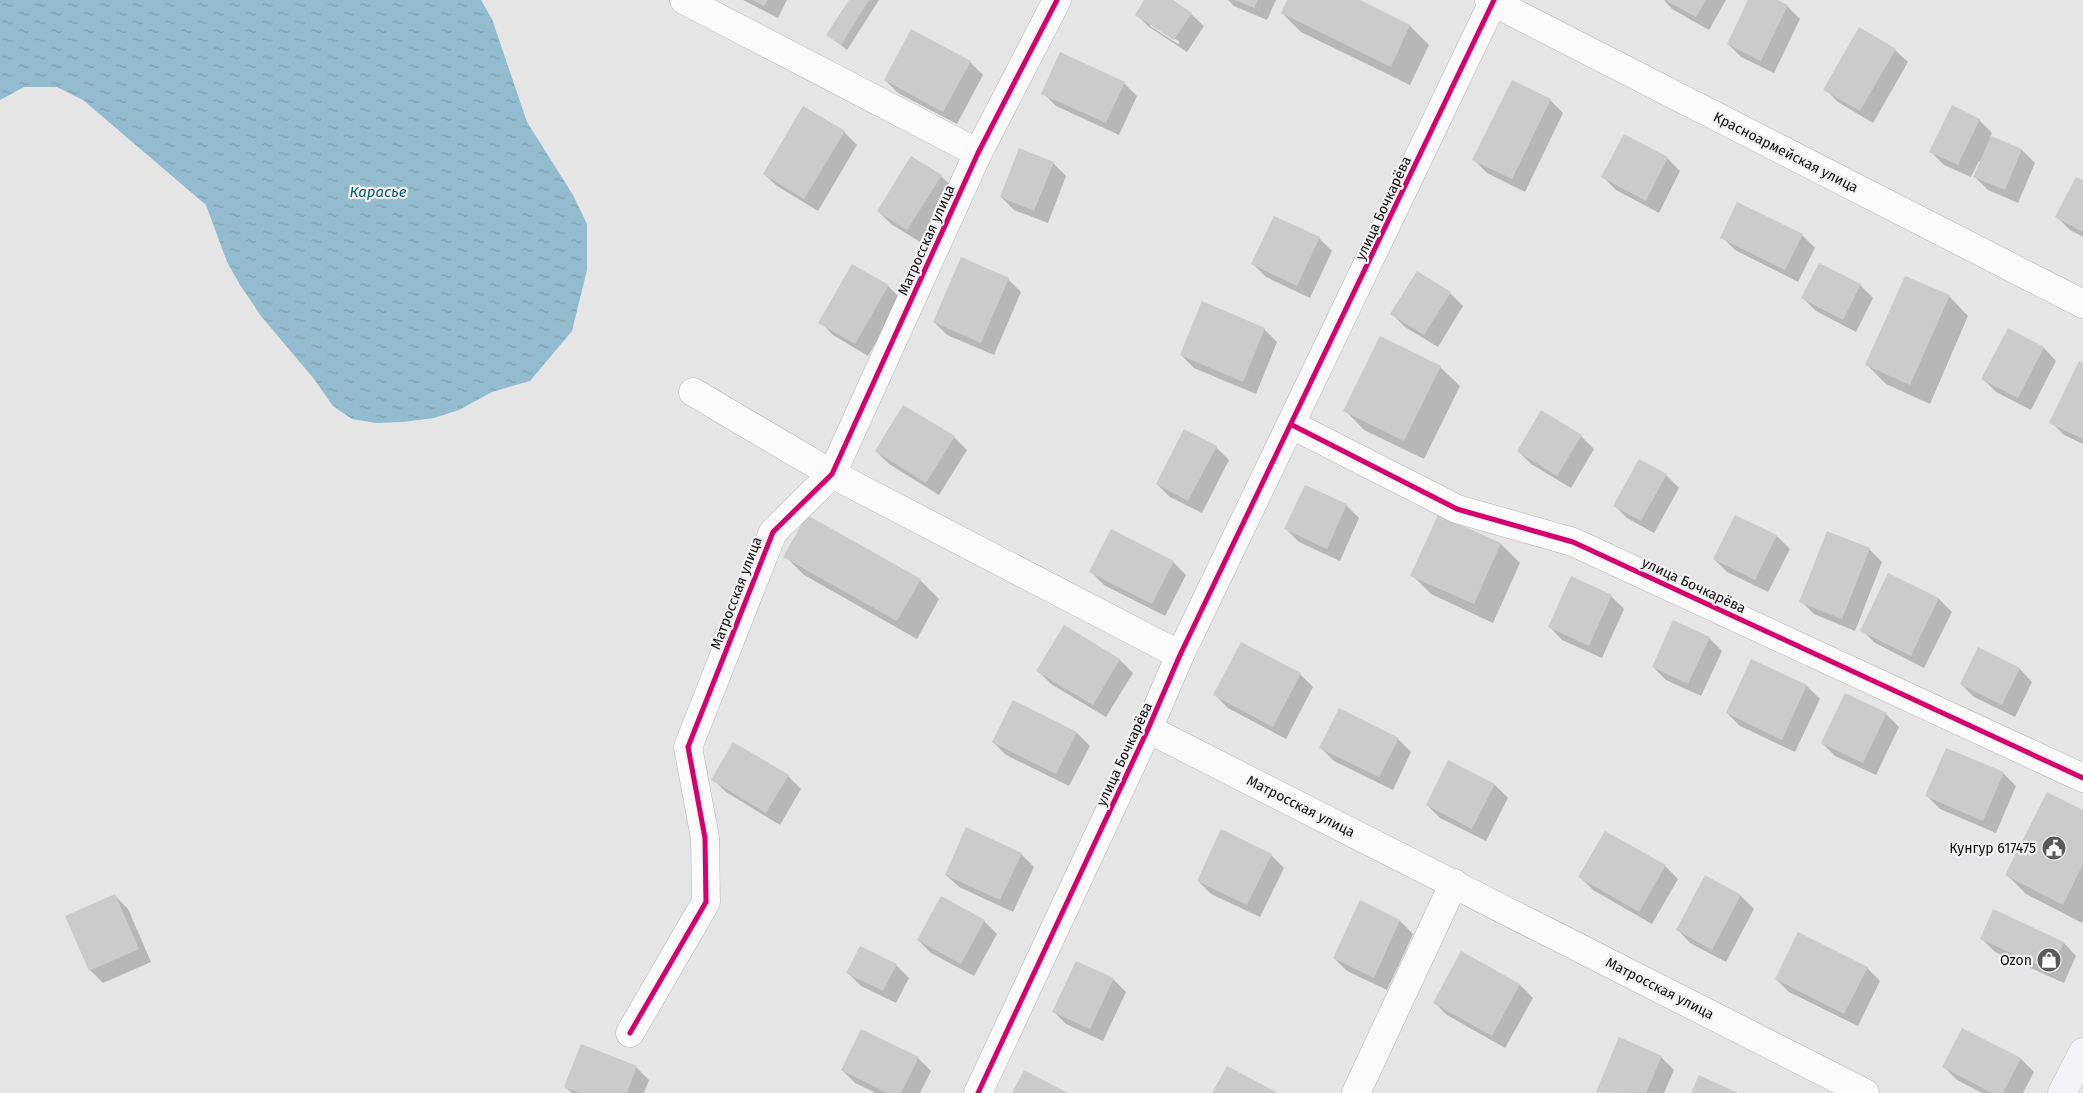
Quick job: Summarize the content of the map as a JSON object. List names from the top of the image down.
{
  "streets": {
    "street": ["Красноармейская улица", "улица Бочкарёва", "Матросская улица"]
  },
  "crossings": [
    ["Красноармейская улица", "улица Бочкарёва"],
    ["улица Бочкарёва", "Матросская улица"]
  ],
  "water": ["Карасье"],
  "places": {
    "public building": ["Кунгур 617475"],
    "shop": ["Ozon"]
  }
}
